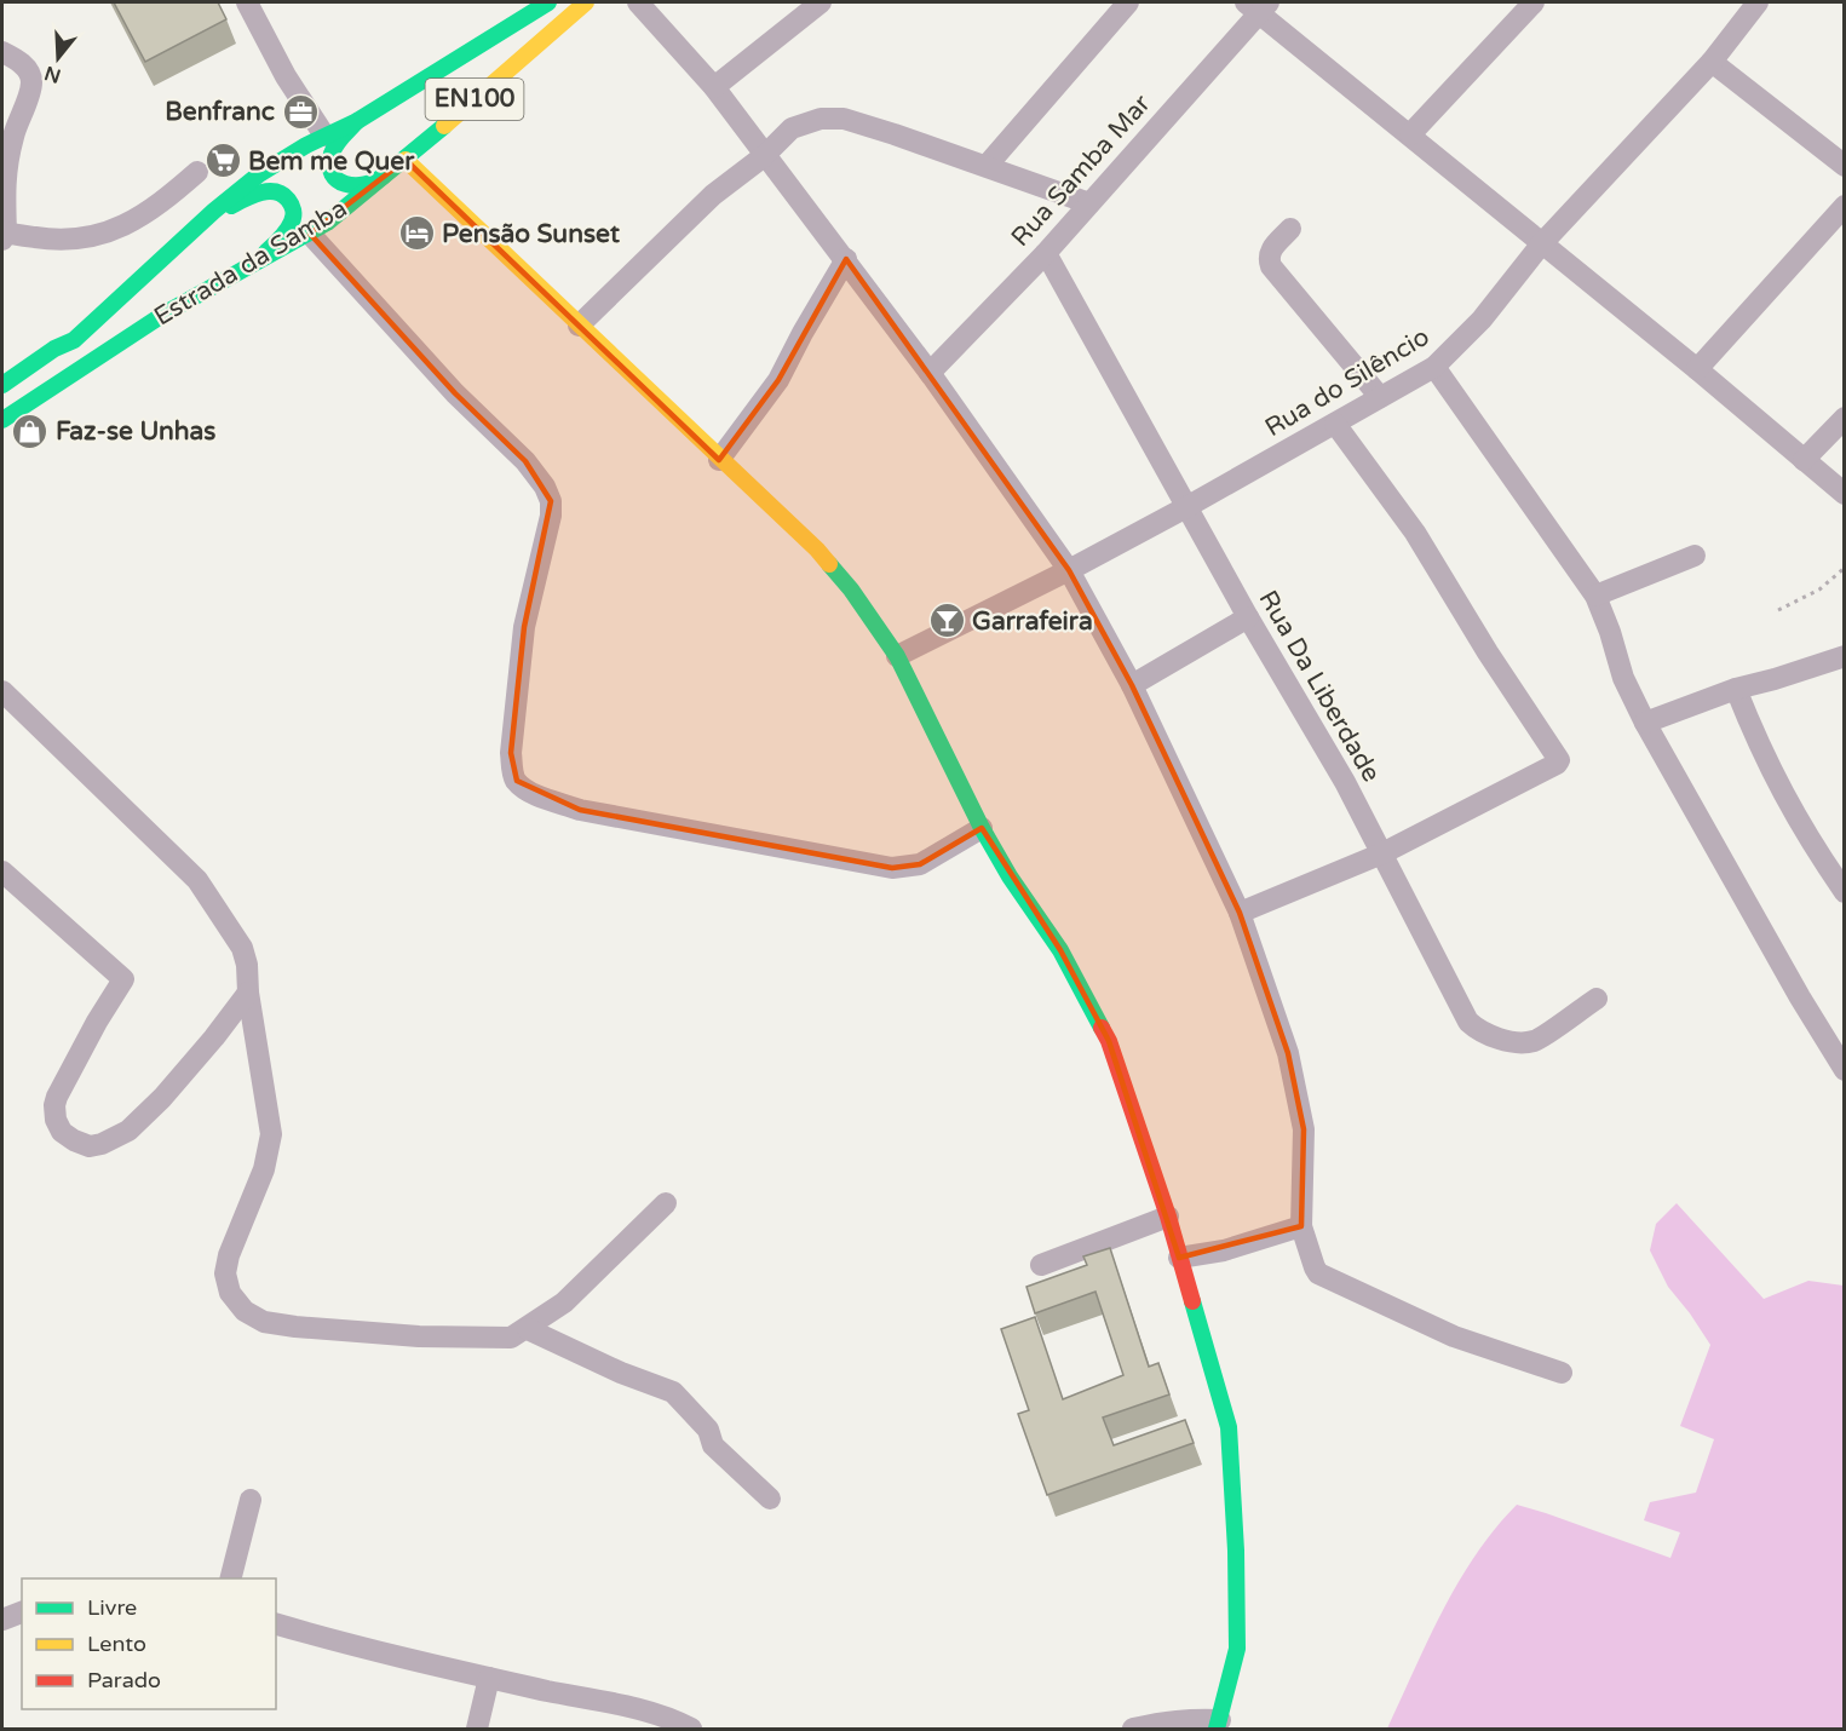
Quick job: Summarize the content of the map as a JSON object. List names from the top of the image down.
{
  "streets": {
    "street": [
      "EN100",
      "Rua Samba Mar",
      "Estrada da Samba",
      "Rua do Silêncio",
      "Rua Da Liberdade"
    ]
  },
  "crossings": [
    ["Rua Samba Mar", "Rua Da Liberdade"],
    ["Rua do Silêncio", "Rua Da Liberdade"]
  ],
  "places": {
    "office": ["Benfranc"],
    "supermarket": ["Bem me Quer"],
    "hotel": ["Pensão Sunset"],
    "shop": ["Faz-se Unhas"],
    "bar": ["Garrafeira"]
  },
  "legend": ["Livre", "Lento", "Parado"],
  "north": "bottom"
}
